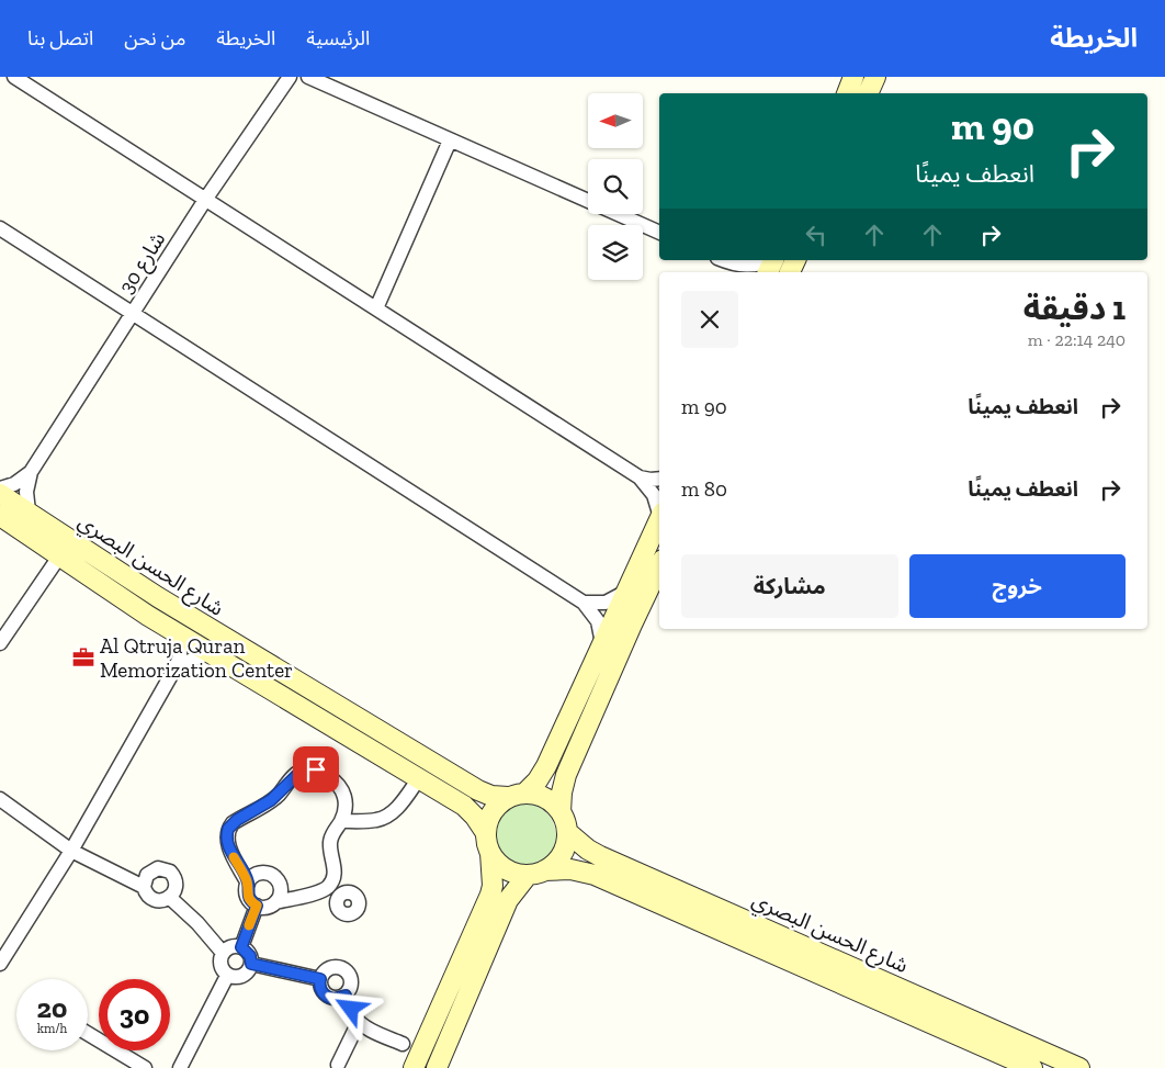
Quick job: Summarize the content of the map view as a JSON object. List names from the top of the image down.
{
  "streets": {
    "main road": ["شارع الحسن البصري"],
    "street": ["شارع 30"]
  },
  "crossings": [
    ["شارع 30", "شارع الحسن البصري"]
  ],
  "places": {
    "office": ["Al Qtruja Quran Memorization Center"]
  },
  "north": "left",
  "page": {
    "header": "الخريطة",
    "nav": [
      "الرئيسية",
      "الخريطة",
      "من نحن",
      "اتصل بنا"
    ],
    "turn": ["90 m", "انعطف يمينًا"],
    "heading": ["1 دقيقة", "240 m · 22:14"],
    "list": [
      {
        "name": "انعطف يمينًا",
        "value": "90 m"
      },
      {
        "name": "انعطف يمينًا",
        "value": "80 m"
      }
    ],
    "buttons": ["خروج", "مشاركة"],
    "speed": "20 km/h",
    "limit": "30"
  }
}
